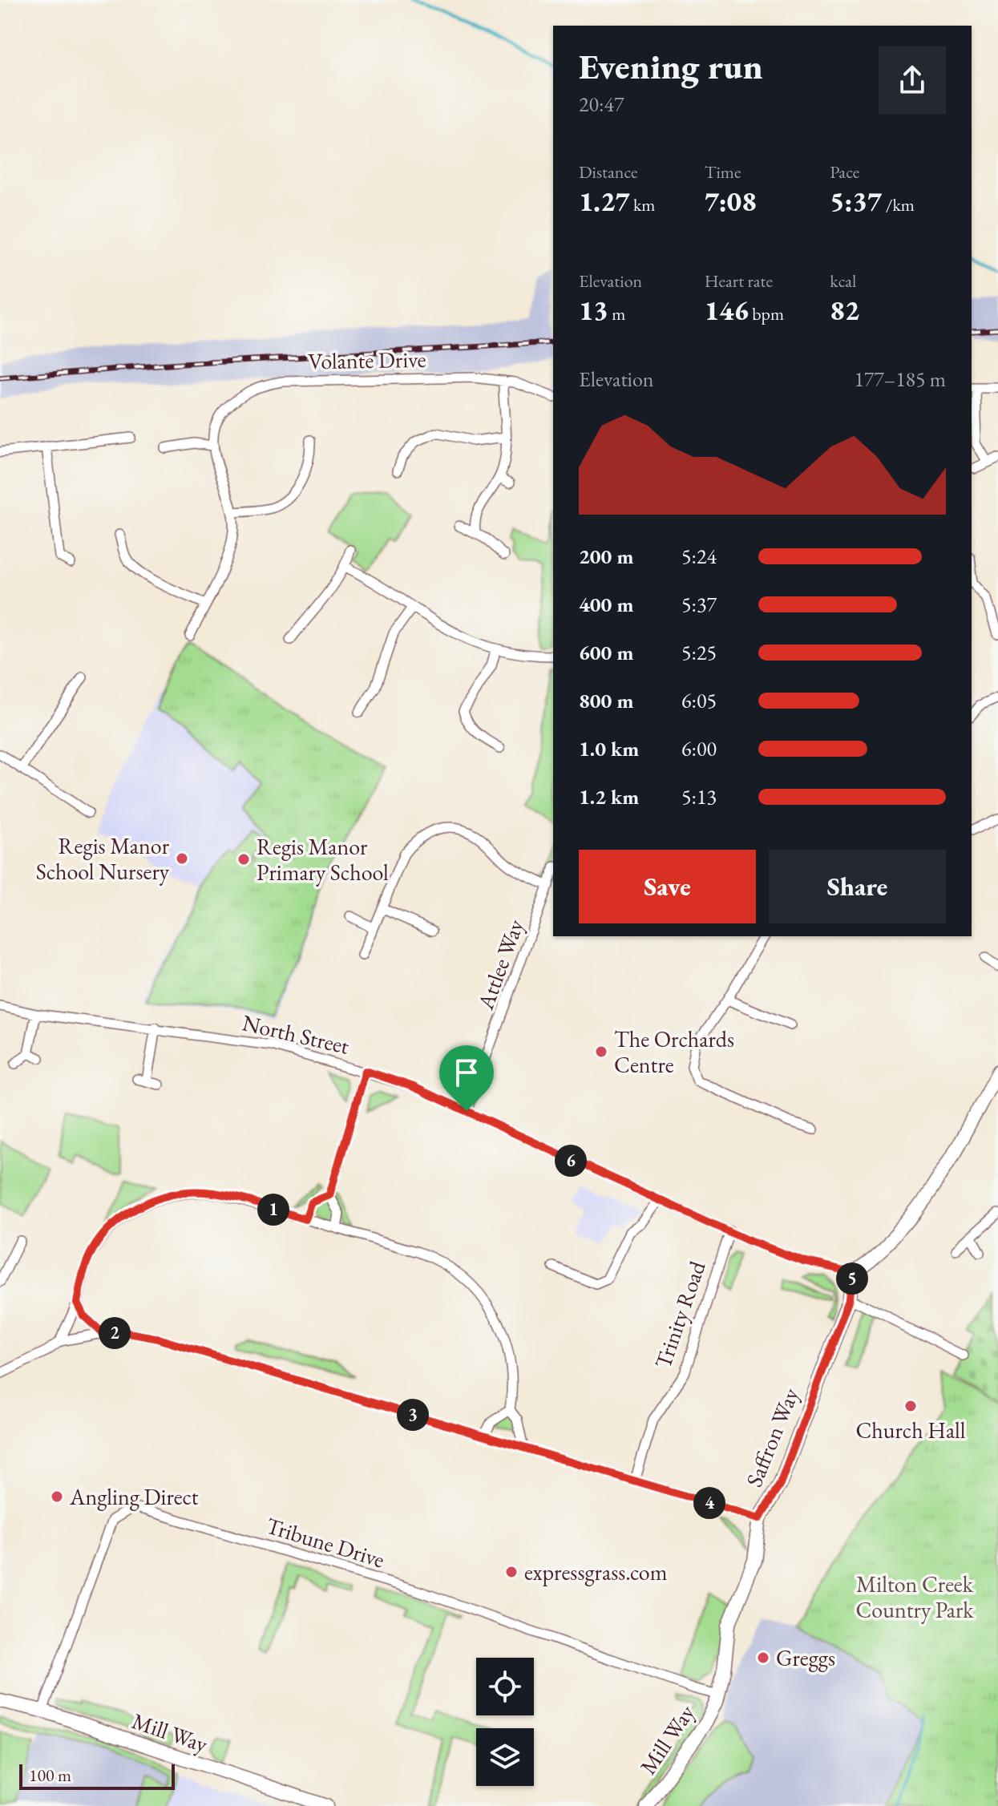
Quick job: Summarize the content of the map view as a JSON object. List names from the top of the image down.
{
  "streets": {
    "street": [
      "Volante Drive",
      "Attlee Way",
      "North Street",
      "Trinity Road",
      "Saffron Way",
      "Tribune Drive",
      "Mill Way"
    ]
  },
  "crossings": [
    ["Attlee Way", "North Street"],
    ["North Street", "Trinity Road"],
    ["North Street", "Saffron Way"],
    ["Saffron Way", "Tribune Drive"],
    ["Saffron Way", "Mill Way"],
    ["Tribune Drive", "Mill Way"]
  ],
  "parks": ["Milton Creek Country Park"],
  "places": [
    "Regis Manor School Nursery",
    "Regis Manor Primary School",
    "The Orchards Centre",
    "Church Hall",
    "Angling Direct",
    "expressgrass.com",
    "Greggs"
  ],
  "scale_bar": "100 m",
  "page": {
    "heading": ["Evening run", "20:47"],
    "stats": [
      ["Distance", "1.27 km"],
      ["Time", "7:08"],
      ["Pace", "5:37 /km"],
      ["Elevation", "13 m"],
      ["Heart rate", "146 bpm"],
      ["kcal", "82"]
    ],
    "chart": ["Elevation", "177–185 m"],
    "list": [
      {
        "name": "200 m",
        "note": "5:24"
      },
      {
        "name": "400 m",
        "note": "5:37"
      },
      {
        "name": "600 m",
        "note": "5:25"
      },
      {
        "name": "800 m",
        "note": "6:05"
      },
      {
        "name": "1.0 km",
        "note": "6:00"
      },
      {
        "name": "1.2 km",
        "note": "5:13"
      }
    ],
    "buttons": ["Save", "Share"],
    "pins": [
      "6",
      "1",
      "5",
      "2",
      "3",
      "4"
    ],
    "scale": "100 m"
  }
}
